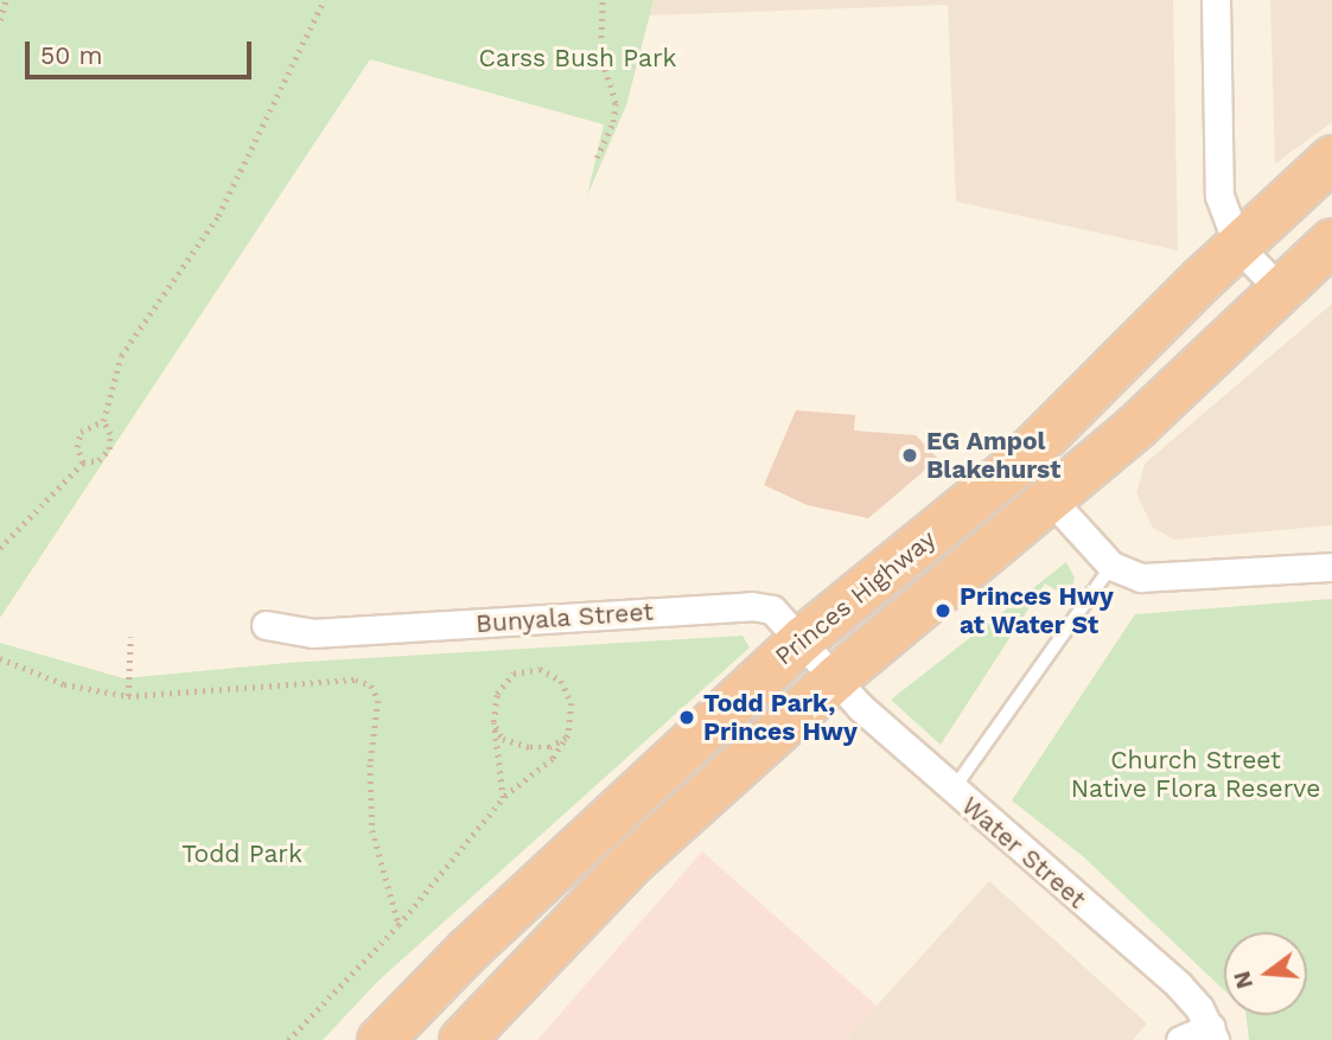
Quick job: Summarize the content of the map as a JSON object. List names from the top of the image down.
{
  "streets": {
    "highway": ["Princes Highway"],
    "street": ["Bunyala Street", "Water Street"]
  },
  "crossings": [
    ["Princes Highway", "Bunyala Street"],
    ["Princes Highway", "Water Street"],
    ["Bunyala Street", "Water Street"]
  ],
  "parks": ["Carss Bush Park", "Church Street Native Flora Reserve", "Todd Park"],
  "places": ["EG Ampol Blakehurst", "Princes Hwy at Water St", "Todd Park, Princes Hwy"],
  "scale_bar": "50 m",
  "north": "left"
}
